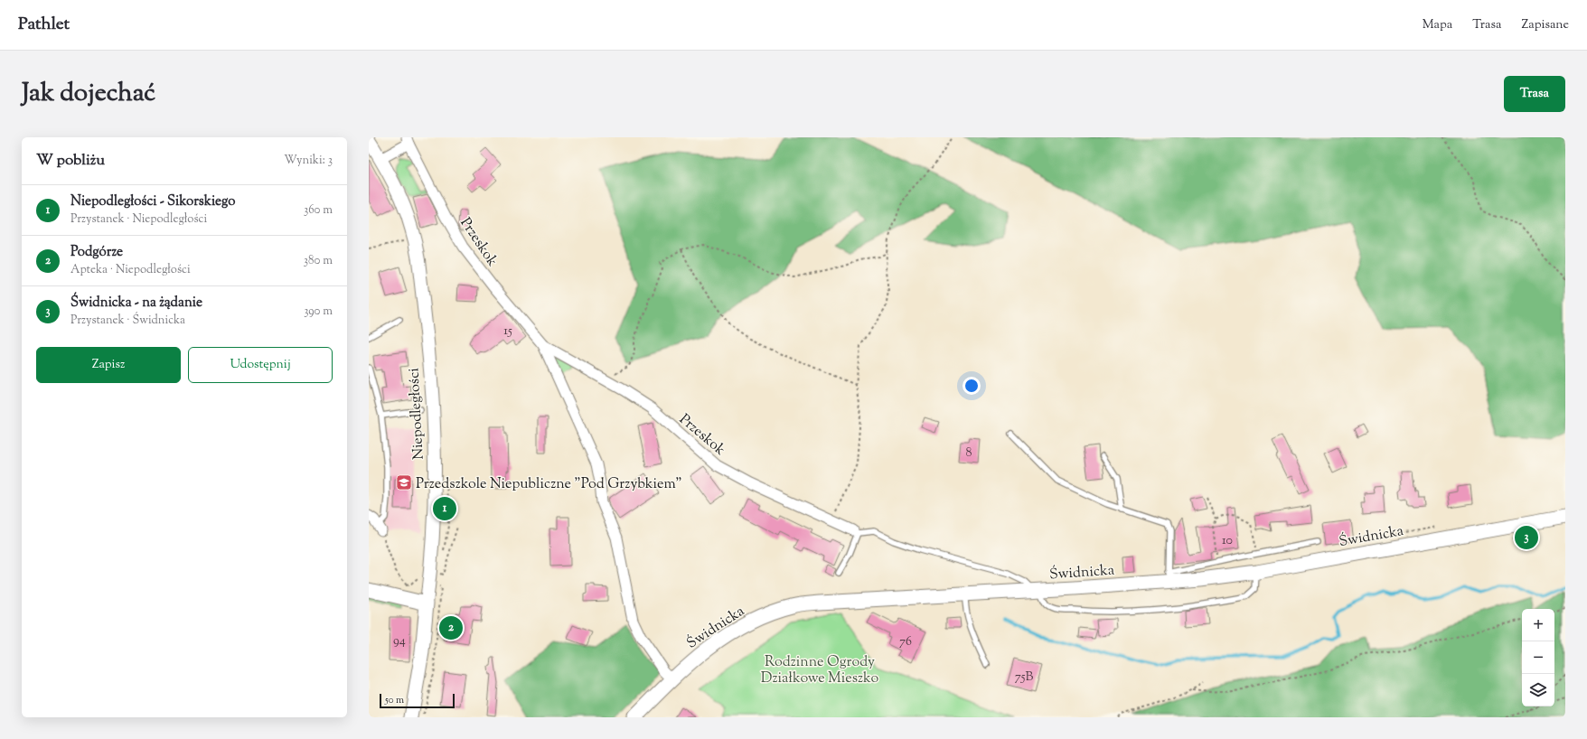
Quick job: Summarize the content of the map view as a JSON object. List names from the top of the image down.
{
  "streets": {
    "main road": ["Niepodległości", "Świdnicka"],
    "street": ["Przeskok"]
  },
  "crossings": [
    ["Przeskok", "Świdnicka"]
  ],
  "parks": ["Rodzinne Ogrody Działkowe Mieszko"],
  "places": {
    "school or university": ["Przedszkole Niepubliczne \"Pod Grzybkiem\""]
  },
  "house_numbers": [
    "15",
    "8",
    "10",
    "94",
    "76",
    "75B"
  ],
  "scale_bar": "50 m",
  "page": {
    "header": "Pathlet",
    "nav": ["Mapa", "Trasa", "Zapisane"],
    "title": "Jak dojechać",
    "buttons": [
      "Trasa",
      ["Zapisz", "Udostępnij"]
    ],
    "heading": ["W pobliżu", "Wyniki: 3"],
    "list": [
      {
        "mark": "1",
        "name": "Niepodległości - Sikorskiego",
        "note": "Przystanek · Niepodległości",
        "value": "360 m"
      },
      {
        "mark": "2",
        "name": "Podgórze",
        "note": "Apteka · Niepodległości",
        "value": "380 m"
      },
      {
        "mark": "3",
        "name": "Świdnicka - na żądanie",
        "note": "Przystanek · Świdnicka",
        "value": "390 m"
      }
    ],
    "pins": ["1", "3", "2"],
    "map_buttons": ["+", "−"],
    "scale": "50 m"
  }
}
